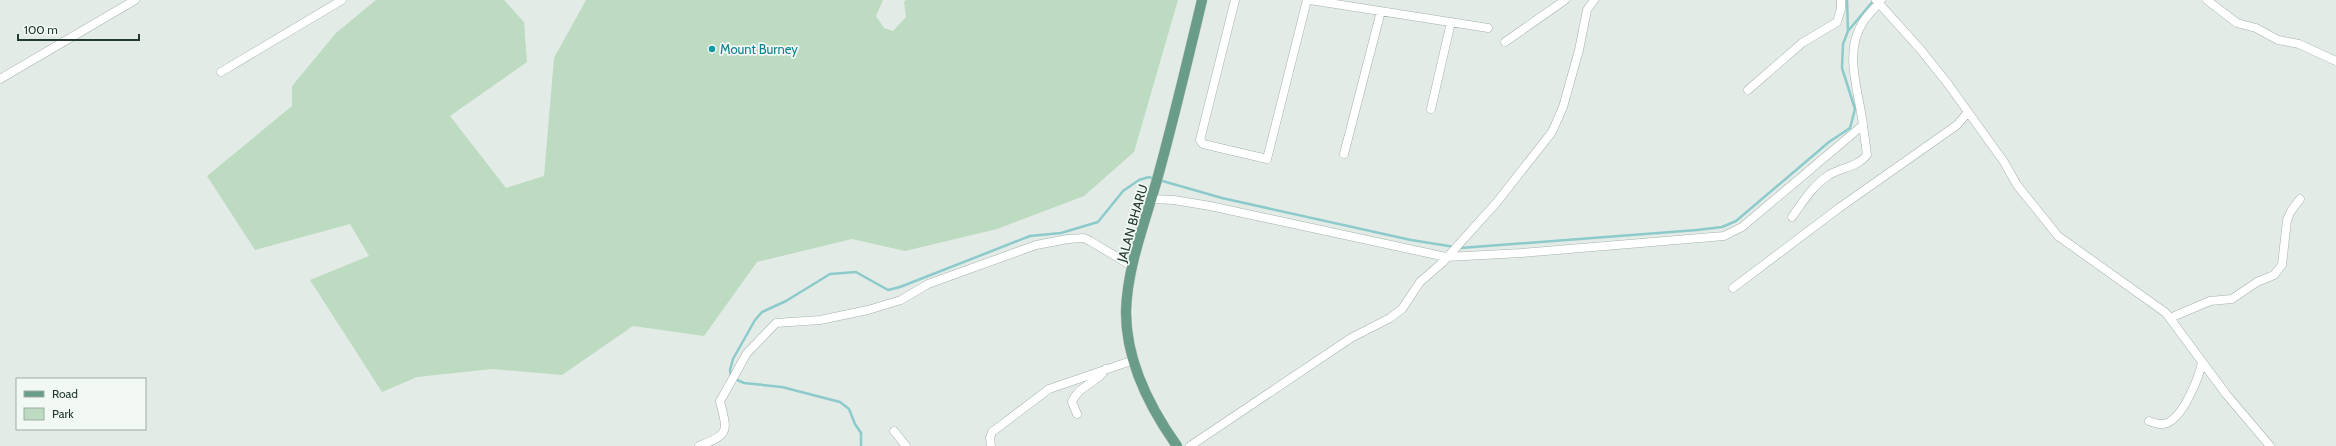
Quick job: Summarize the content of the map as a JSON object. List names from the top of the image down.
{
  "streets": {
    "main road": ["JALAN BHARU"]
  },
  "places": ["Mount Burney"],
  "legend": ["Road", "Park"],
  "scale_bar": "100 m"
}
